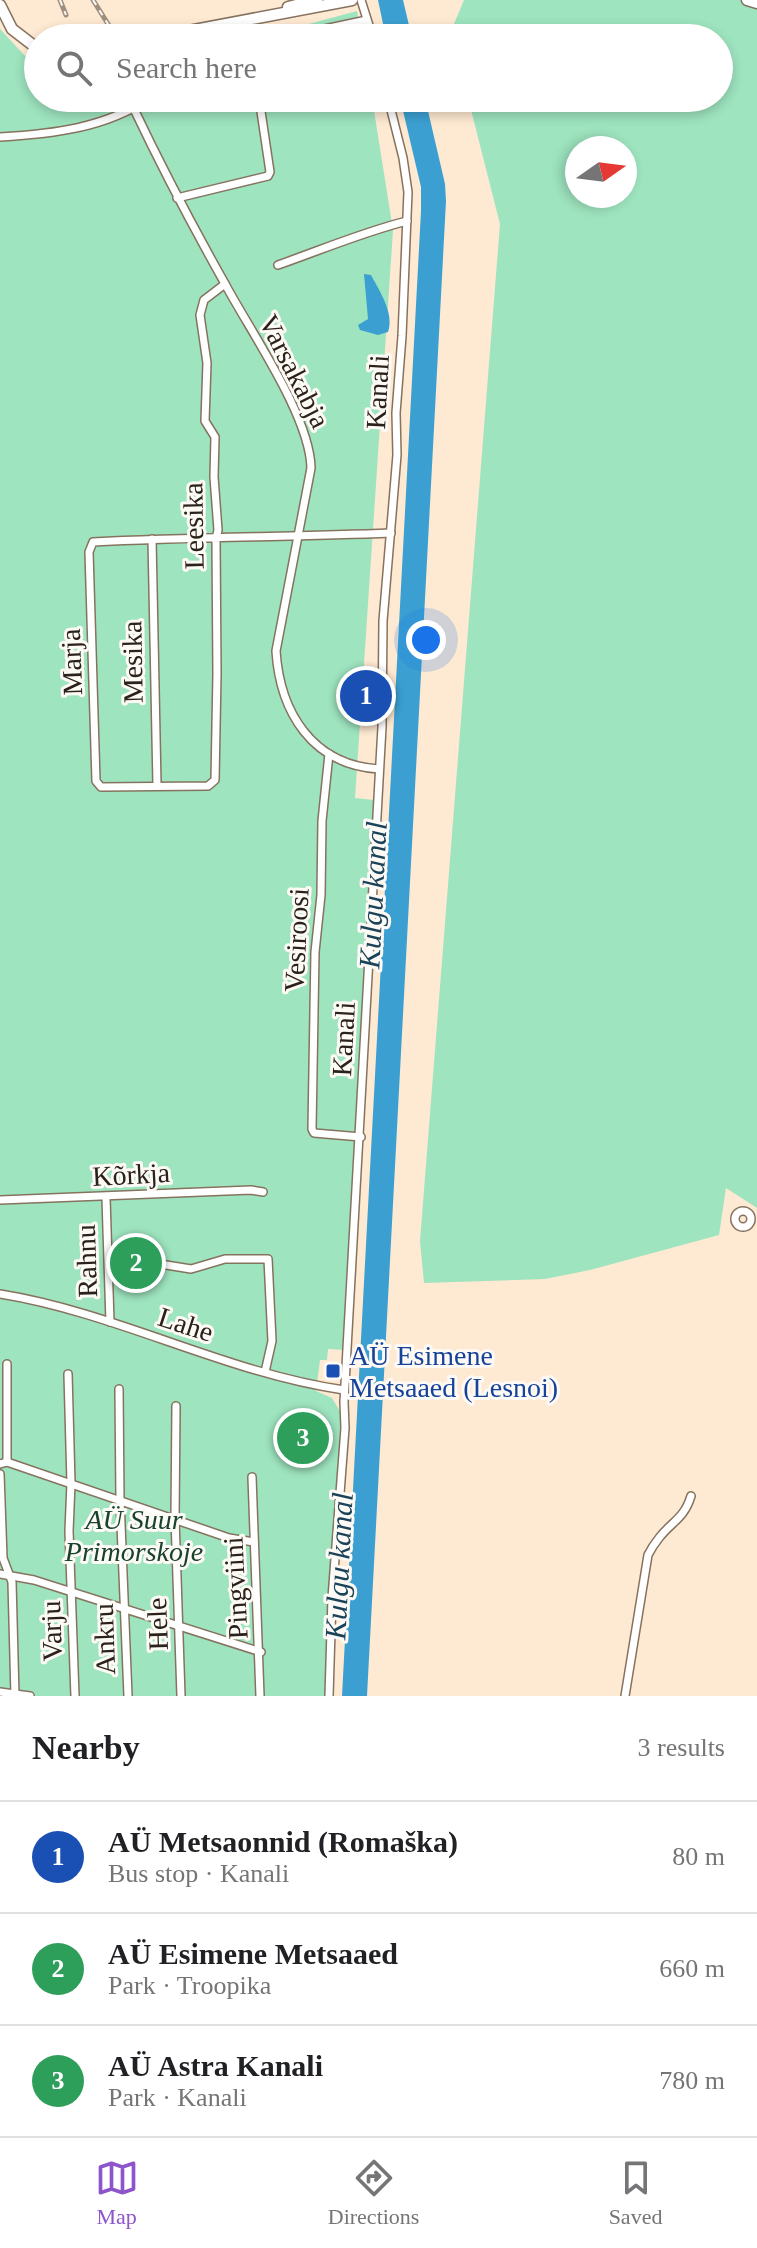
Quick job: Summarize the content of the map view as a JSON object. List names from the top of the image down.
{
  "streets": {
    "street": [
      "Varsakabja",
      "Kanali",
      "Leesika",
      "Marja",
      "Mesika",
      "Vesiroosi",
      "Kõrkja",
      "Rahnu",
      "Lahe",
      "Pingviini",
      "Hele",
      "Varju",
      "Ankru"
    ]
  },
  "crossings": [
    ["Varsakabja", "Leesika"],
    ["Varsakabja", "Vesiroosi"],
    ["Kanali", "Vesiroosi"],
    ["Kanali", "Lahe"],
    ["Leesika", "Marja"],
    ["Leesika", "Mesika"],
    ["Marja", "Mesika"],
    ["Kõrkja", "Rahnu"],
    ["Rahnu", "Lahe"]
  ],
  "water": ["Kulgu kanal"],
  "parks": ["AÜ Suur Primorskoje"],
  "places": {
    "transit": ["AÜ Esimene Metsaaed (Lesnoi)"]
  },
  "north": "right",
  "page": {
    "search": "Search here",
    "pins": ["1", "2", "3"],
    "heading": ["Nearby", "3 results"],
    "list": [
      {
        "mark": "1",
        "name": "AÜ Metsaonnid (Romaška)",
        "note": "Bus stop · Kanali",
        "value": "80 m"
      },
      {
        "mark": "2",
        "name": "AÜ Esimene Metsaaed",
        "note": "Park · Troopika",
        "value": "660 m"
      },
      {
        "mark": "3",
        "name": "AÜ Astra Kanali",
        "note": "Park · Kanali",
        "value": "780 m"
      }
    ],
    "nav": ["Map", "Directions", "Saved"]
  }
}
